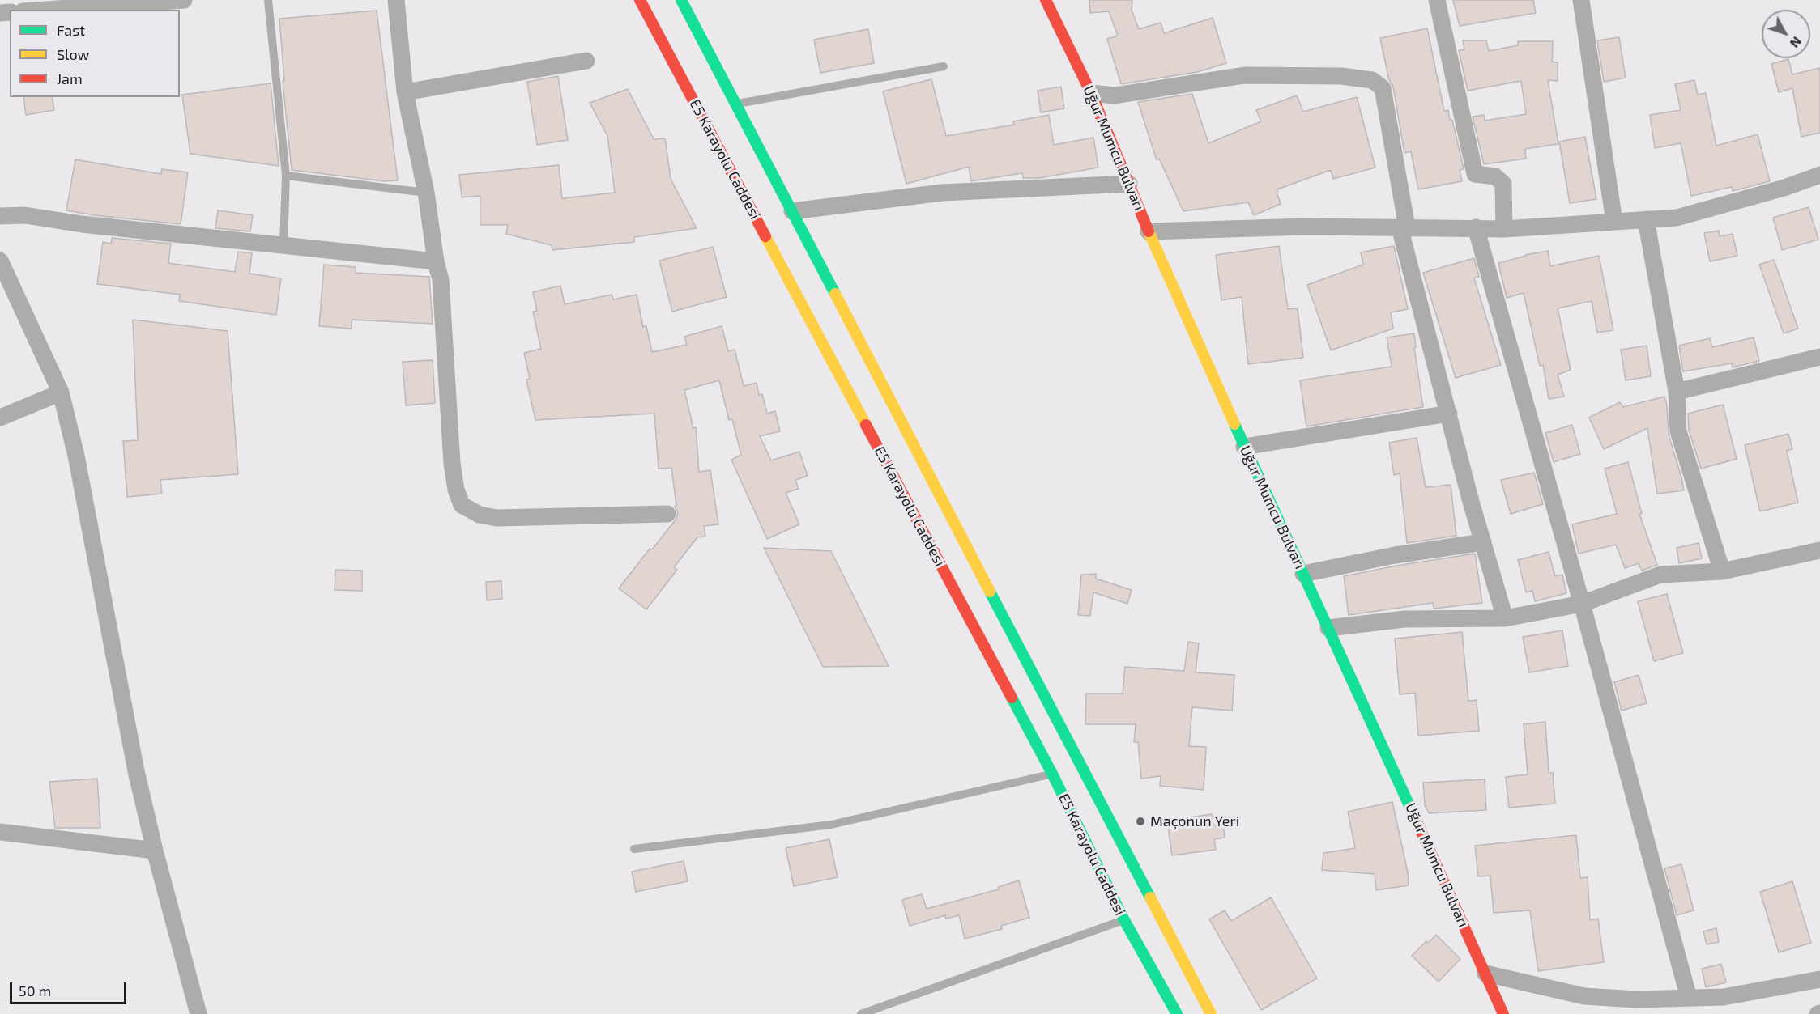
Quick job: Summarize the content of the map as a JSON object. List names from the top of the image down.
{
  "streets": {
    "main road": ["Uğur Mumcu Bulvarı", "E5 Karayolu Caddesi"]
  },
  "places": ["Maçonun Yeri"],
  "legend": ["Fast", "Slow", "Jam"],
  "scale_bar": "50 m",
  "north": "bottom right"
}
